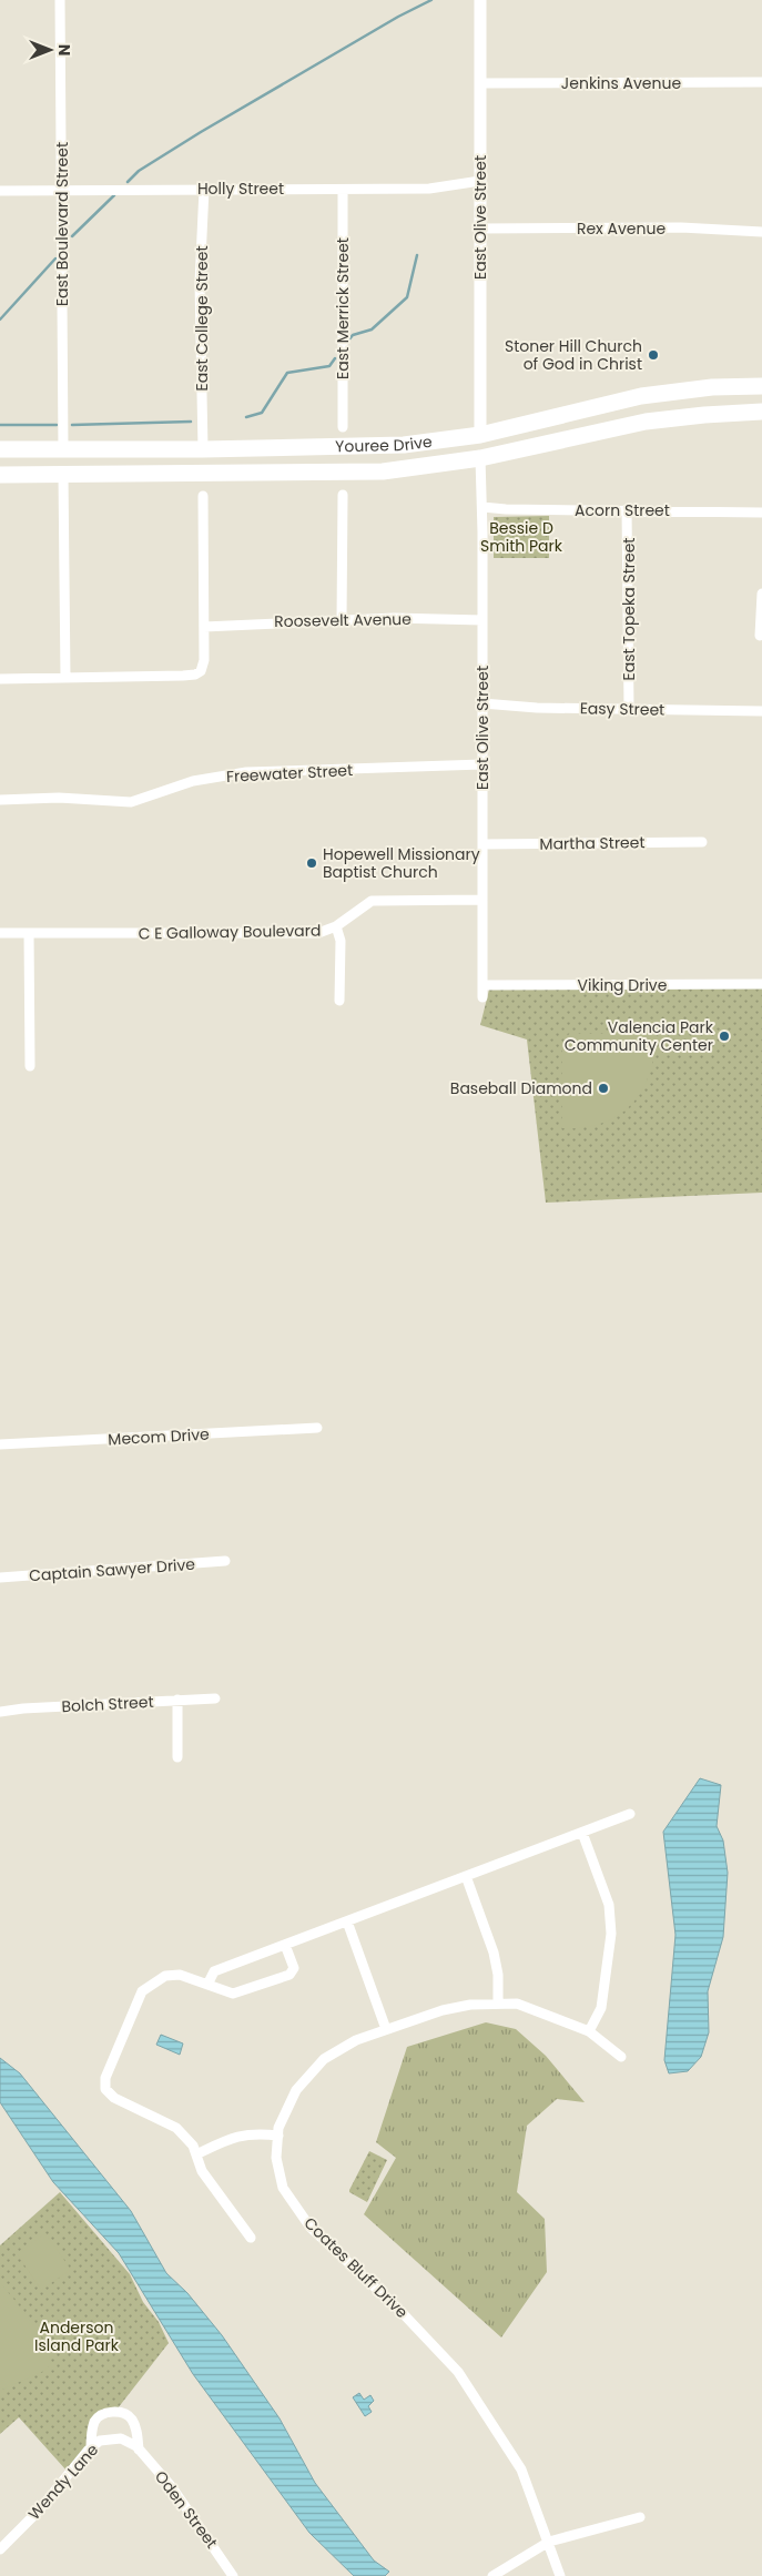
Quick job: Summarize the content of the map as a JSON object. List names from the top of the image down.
{
  "streets": {
    "main road": ["Youree Drive"],
    "street": [
      "Jenkins Avenue",
      "Holly Street",
      "East Olive Street",
      "East Boulevard Street",
      "Rex Avenue",
      "East Merrick Street",
      "East College Street",
      "Acorn Street",
      "East Topeka Street",
      "Roosevelt Avenue",
      "Easy Street",
      "Freewater Street",
      "Martha Street",
      "C E Galloway Boulevard",
      "Viking Drive",
      "Mecom Drive",
      "Captain Sawyer Drive",
      "Bolch Street",
      "Coates Bluff Drive",
      "Wendy Lane",
      "Oden Street"
    ]
  },
  "crossings": [
    ["Jenkins Avenue", "East Olive Street"],
    ["Holly Street", "East Olive Street"],
    ["Holly Street", "East Boulevard Street"],
    ["Holly Street", "East Merrick Street"],
    ["Holly Street", "East College Street"],
    ["East Olive Street", "Rex Avenue"],
    ["East Olive Street", "Youree Drive"],
    ["East Olive Street", "Acorn Street"],
    ["East Olive Street", "Roosevelt Avenue"],
    ["East Olive Street", "Easy Street"],
    ["East Olive Street", "Freewater Street"],
    ["East Olive Street", "Martha Street"],
    ["East Olive Street", "C E Galloway Boulevard"],
    ["East Olive Street", "Viking Drive"],
    ["East Boulevard Street", "Youree Drive"],
    ["East College Street", "Youree Drive"],
    ["Acorn Street", "East Topeka Street"],
    ["East Topeka Street", "Easy Street"],
    ["Wendy Lane", "Oden Street"]
  ],
  "parks": ["Bessie D Smith Park", "Anderson Island Park"],
  "places": [
    "Stoner Hill Church of God in Christ",
    "Hopewell Missionary Baptist Church",
    "Valencia Park Community Center",
    "Baseball Diamond"
  ],
  "north": "right"
}
